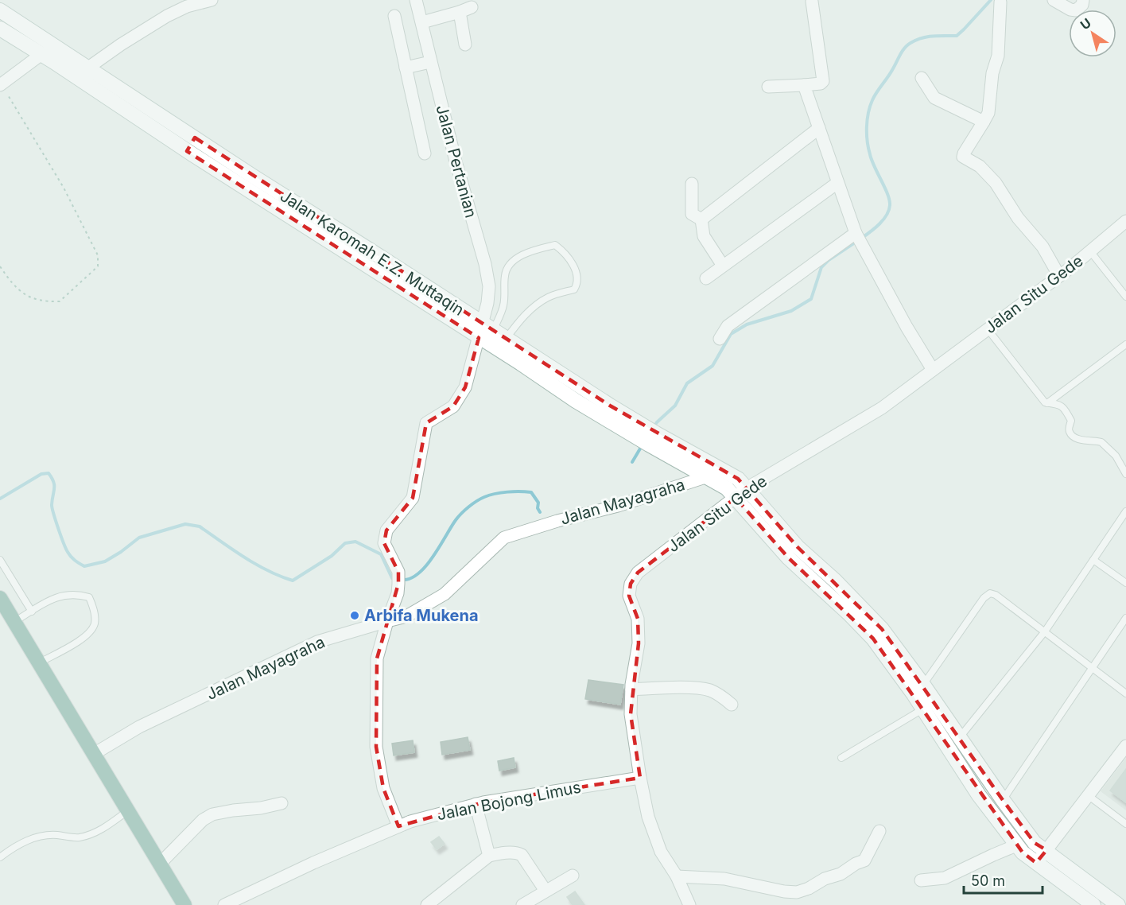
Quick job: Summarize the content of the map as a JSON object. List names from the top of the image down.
{
  "streets": {
    "street": [
      "Jalan Pertanian",
      "Jalan Karomah E.Z. Muttaqin",
      "Jalan Situ Gede",
      "Jalan Mayagraha",
      "Jalan Bojong Limus"
    ]
  },
  "crossings": [
    ["Jalan Pertanian", "Jalan Karomah E.Z. Muttaqin"],
    ["Jalan Pertanian", "Jalan Mayagraha"],
    ["Jalan Karomah E.Z. Muttaqin", "Jalan Situ Gede"],
    ["Jalan Karomah E.Z. Muttaqin", "Jalan Mayagraha"],
    ["Jalan Situ Gede", "Jalan Bojong Limus"]
  ],
  "places": ["Arbifa Mukena"],
  "scale_bar": "50 m",
  "north": "top left"
}
